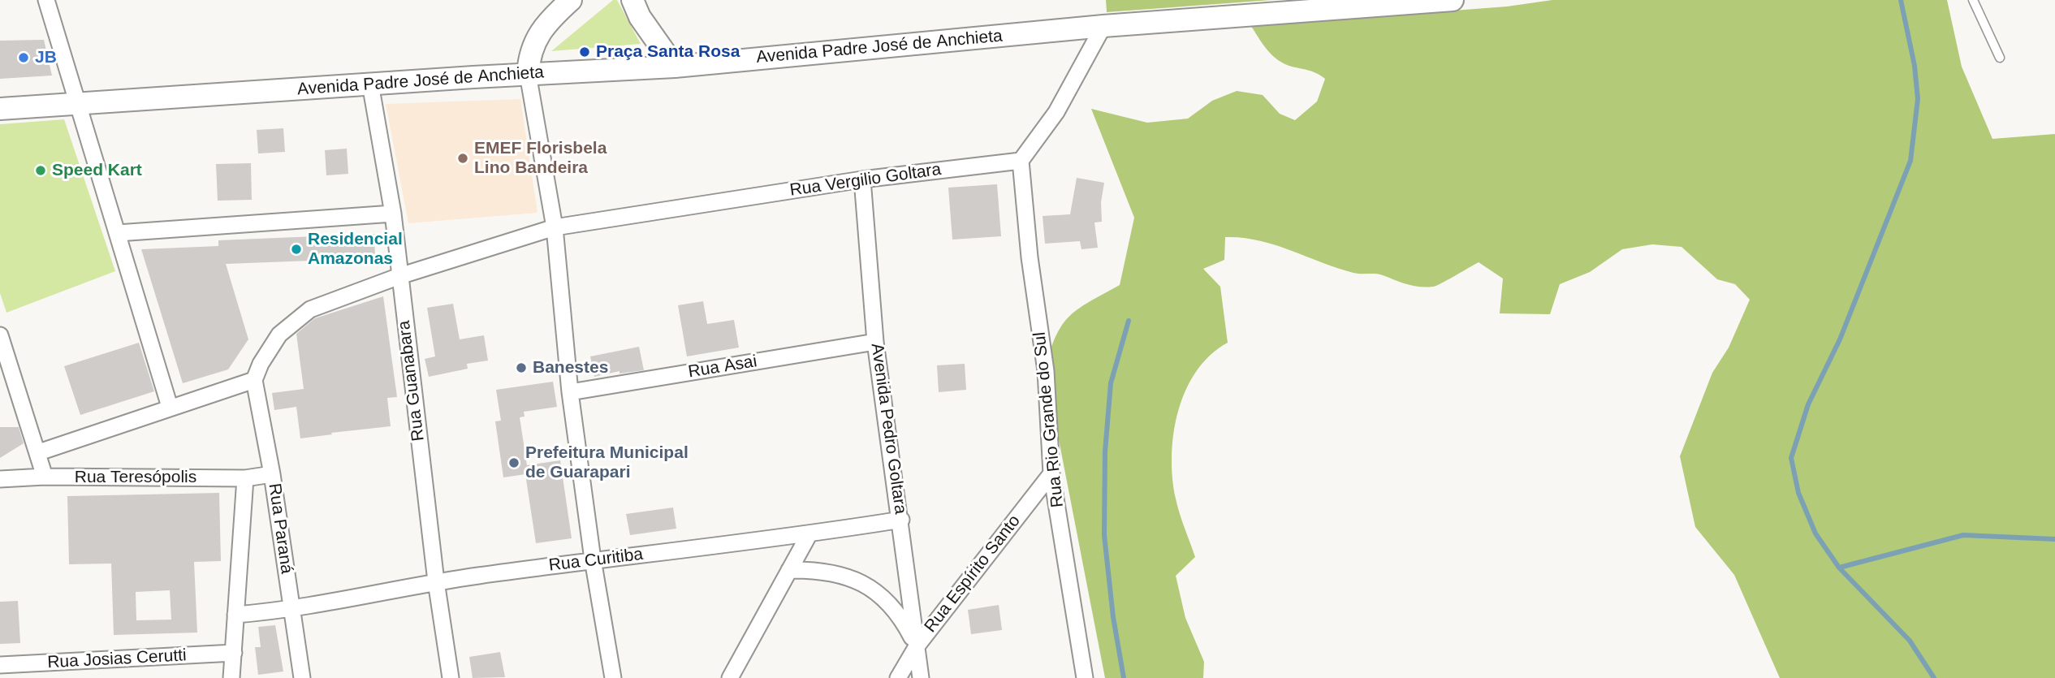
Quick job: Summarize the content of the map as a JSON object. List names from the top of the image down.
{
  "streets": {
    "main road": ["Avenida Padre José de Anchieta"],
    "street": [
      "Rua Vergilio Goltara",
      "Rua Asai",
      "Rua Guanabara",
      "Rua Rio Grande do Sul",
      "Avenida Pedro Goltara",
      "Rua Teresópolis",
      "Rua Paraná",
      "Rua Curitiba",
      "Rua Espírito Santo",
      "Rua Josias Cerutti"
    ]
  },
  "crossings": [
    ["Avenida Padre José de Anchieta", "Rua Guanabara"],
    ["Rua Vergilio Goltara", "Rua Guanabara"],
    ["Rua Vergilio Goltara", "Rua Rio Grande do Sul"],
    ["Rua Vergilio Goltara", "Avenida Pedro Goltara"],
    ["Rua Vergilio Goltara", "Rua Paraná"],
    ["Rua Asai", "Avenida Pedro Goltara"],
    ["Rua Guanabara", "Rua Curitiba"],
    ["Rua Rio Grande do Sul", "Rua Espírito Santo"],
    ["Avenida Pedro Goltara", "Rua Curitiba"],
    ["Avenida Pedro Goltara", "Rua Espírito Santo"],
    ["Rua Teresópolis", "Rua Paraná"],
    ["Rua Paraná", "Rua Curitiba"]
  ],
  "places": [
    "Praça Santa Rosa",
    "JB",
    "EMEF Florisbela Lino Bandeira",
    "Speed Kart",
    "Residencial Amazonas",
    "Banestes",
    "Prefeitura Municipal de Guarapari"
  ]
}
